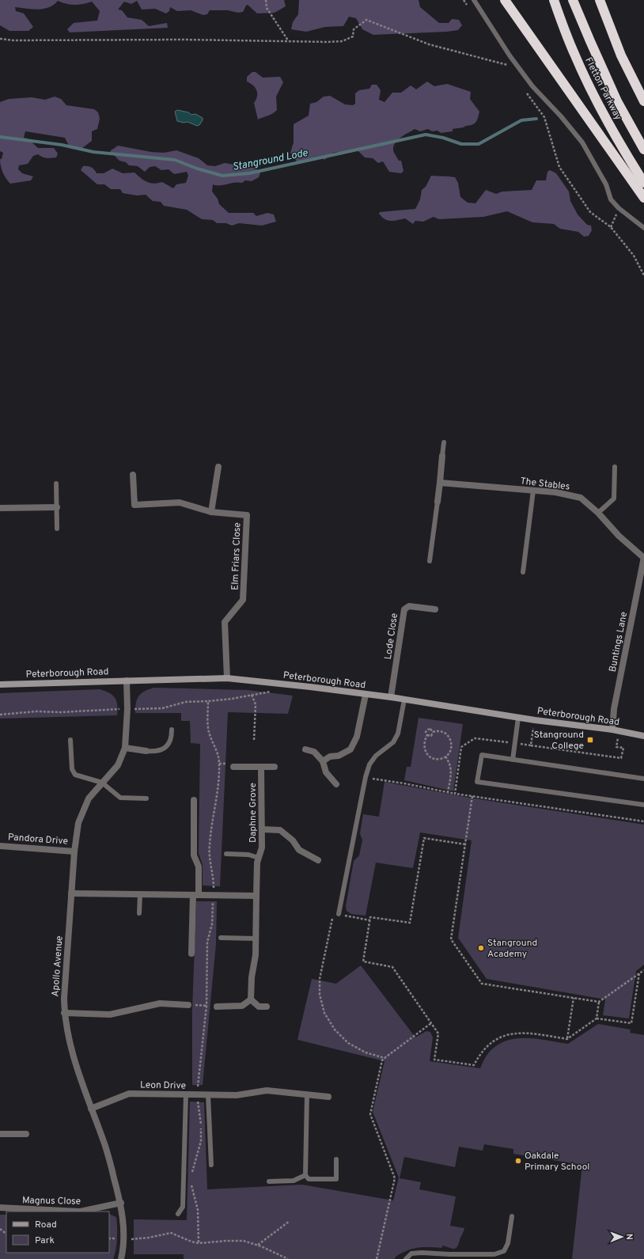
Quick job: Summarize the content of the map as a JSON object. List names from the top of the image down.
{
  "streets": {
    "highway": ["Fletton Parkway"],
    "main road": ["Peterborough Road"],
    "street": [
      "The Stables",
      "Elm Friars Close",
      "Lode Close",
      "Buntings Lane",
      "Daphne Grove",
      "Pandora Drive",
      "Apollo Avenue",
      "Leon Drive",
      "Magnus Close"
    ]
  },
  "crossings": [
    ["The Stables", "Buntings Lane"],
    ["Elm Friars Close", "Peterborough Road"],
    ["Lode Close", "Peterborough Road"],
    ["Buntings Lane", "Peterborough Road"],
    ["Peterborough Road", "Apollo Avenue"],
    ["Pandora Drive", "Apollo Avenue"],
    ["Apollo Avenue", "Leon Drive"],
    ["Apollo Avenue", "Magnus Close"]
  ],
  "water": ["Stanground Lode"],
  "places": {
    "transit": ["Stanground College"],
    "other": ["Stanground Academy", "Oakdale Primary School"]
  },
  "legend": ["Road", "Park"],
  "north": "right"
}
